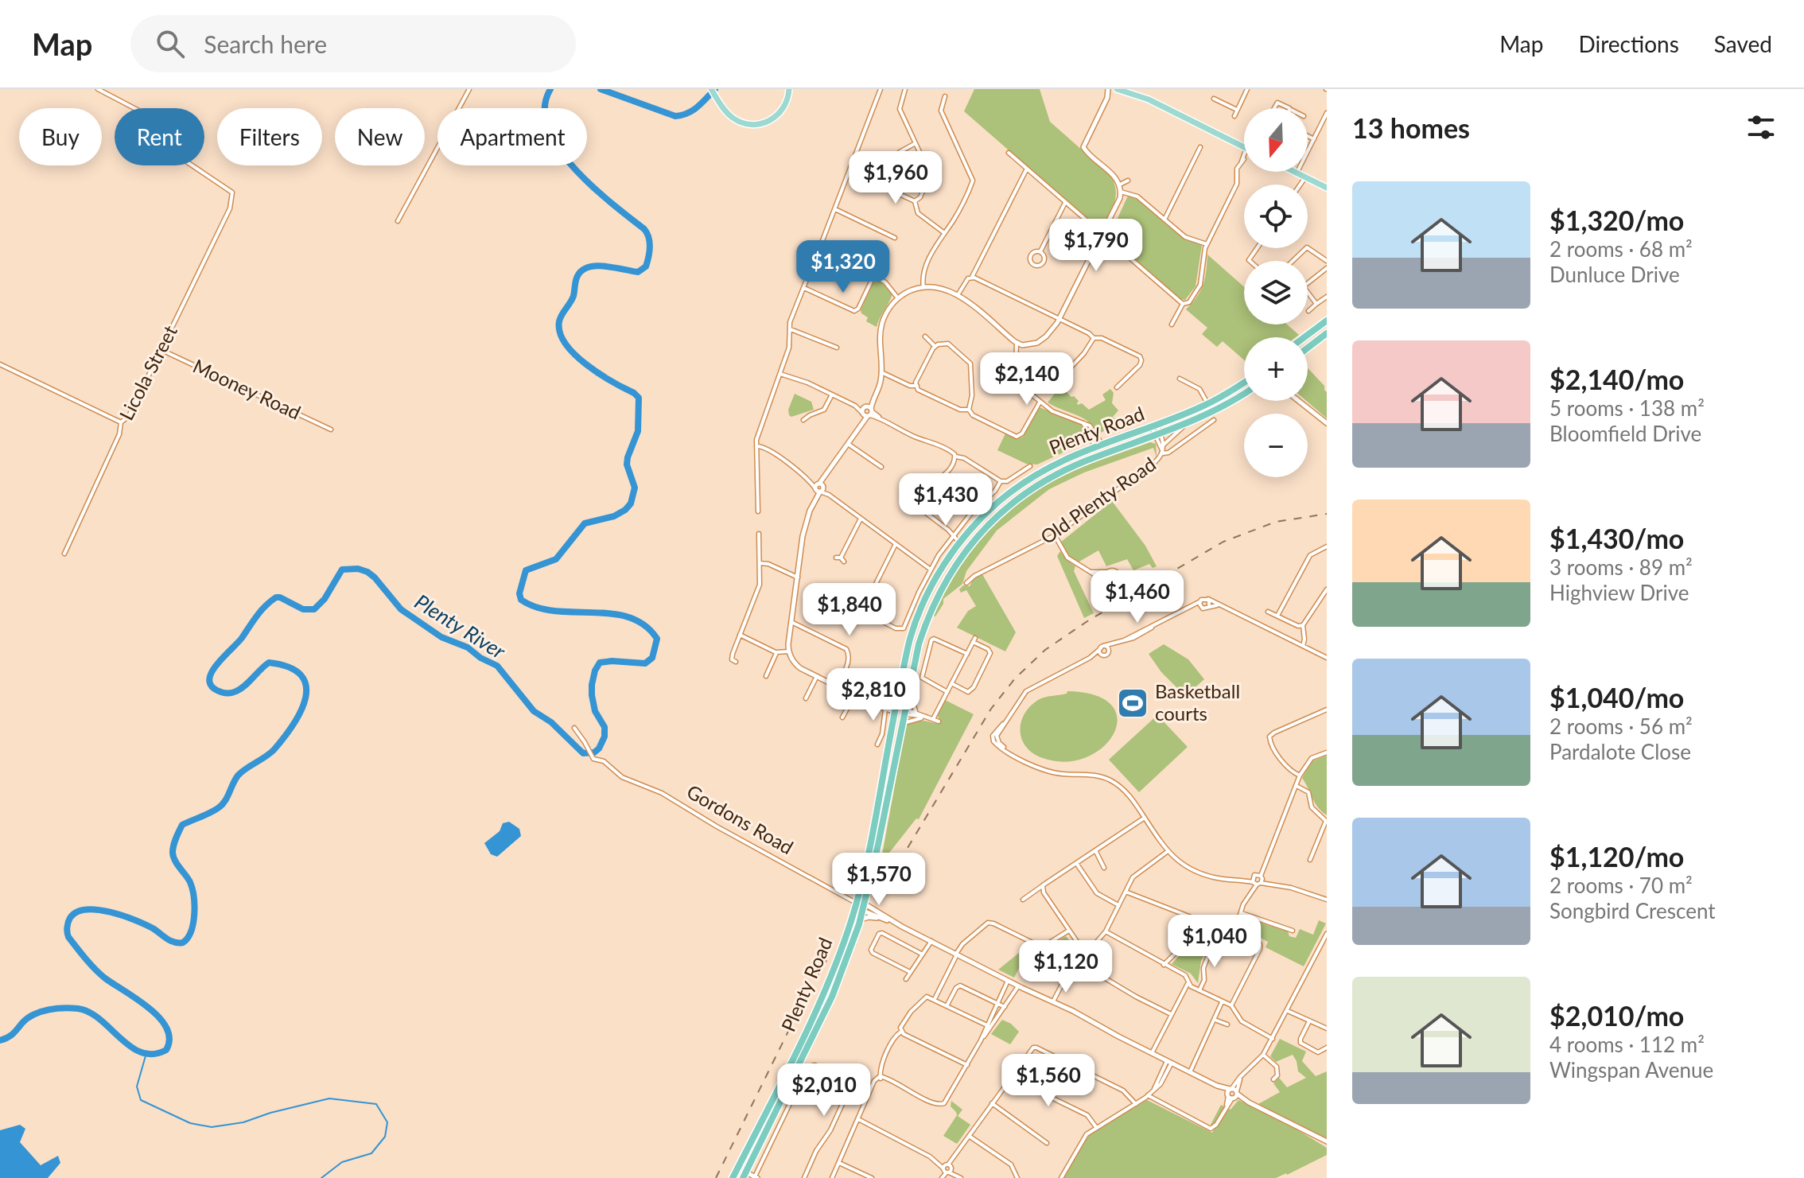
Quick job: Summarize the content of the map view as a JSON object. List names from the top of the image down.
{
  "streets": {
    "highway": ["Plenty Road", "Gordons Road"],
    "street": ["Licola Street", "Mooney Road", "Old Plenty Road"]
  },
  "crossings": [
    ["Licola Street", "Mooney Road"],
    ["Plenty Road", "Old Plenty Road"],
    ["Plenty Road", "Gordons Road"]
  ],
  "water": ["Plenty River"],
  "places": {
    "sports": ["Basketball courts"]
  },
  "north": "bottom",
  "page": {
    "header": "Map",
    "search": "Search here",
    "nav": ["Map", "Directions", "Saved"],
    "heading": "13 homes",
    "map_buttons": ["+", "−"],
    "chip": [
      "Buy",
      "Rent",
      "Filters",
      "New",
      "Apartment"
    ],
    "price": [
      "$1,960",
      "$1,790",
      "$1,320",
      "$2,140",
      "$1,430",
      "$1,460",
      "$1,840",
      "$2,810",
      "$1,570",
      "$1,040",
      "$1,120",
      "$1,560",
      "$2,010"
    ],
    "list": [
      {
        "name": "$1,320/mo",
        "note": "2 rooms · 68 m² · Dunluce Drive"
      },
      {
        "name": "$2,140/mo",
        "note": "5 rooms · 138 m² · Bloomfield Drive"
      },
      {
        "name": "$1,430/mo",
        "note": "3 rooms · 89 m² · Highview Drive"
      },
      {
        "name": "$1,040/mo",
        "note": "2 rooms · 56 m² · Pardalote Close"
      },
      {
        "name": "$1,120/mo",
        "note": "2 rooms · 70 m² · Songbird Crescent"
      },
      {
        "name": "$2,010/mo",
        "note": "4 rooms · 112 m² · Wingspan Avenue"
      }
    ]
  }
}
